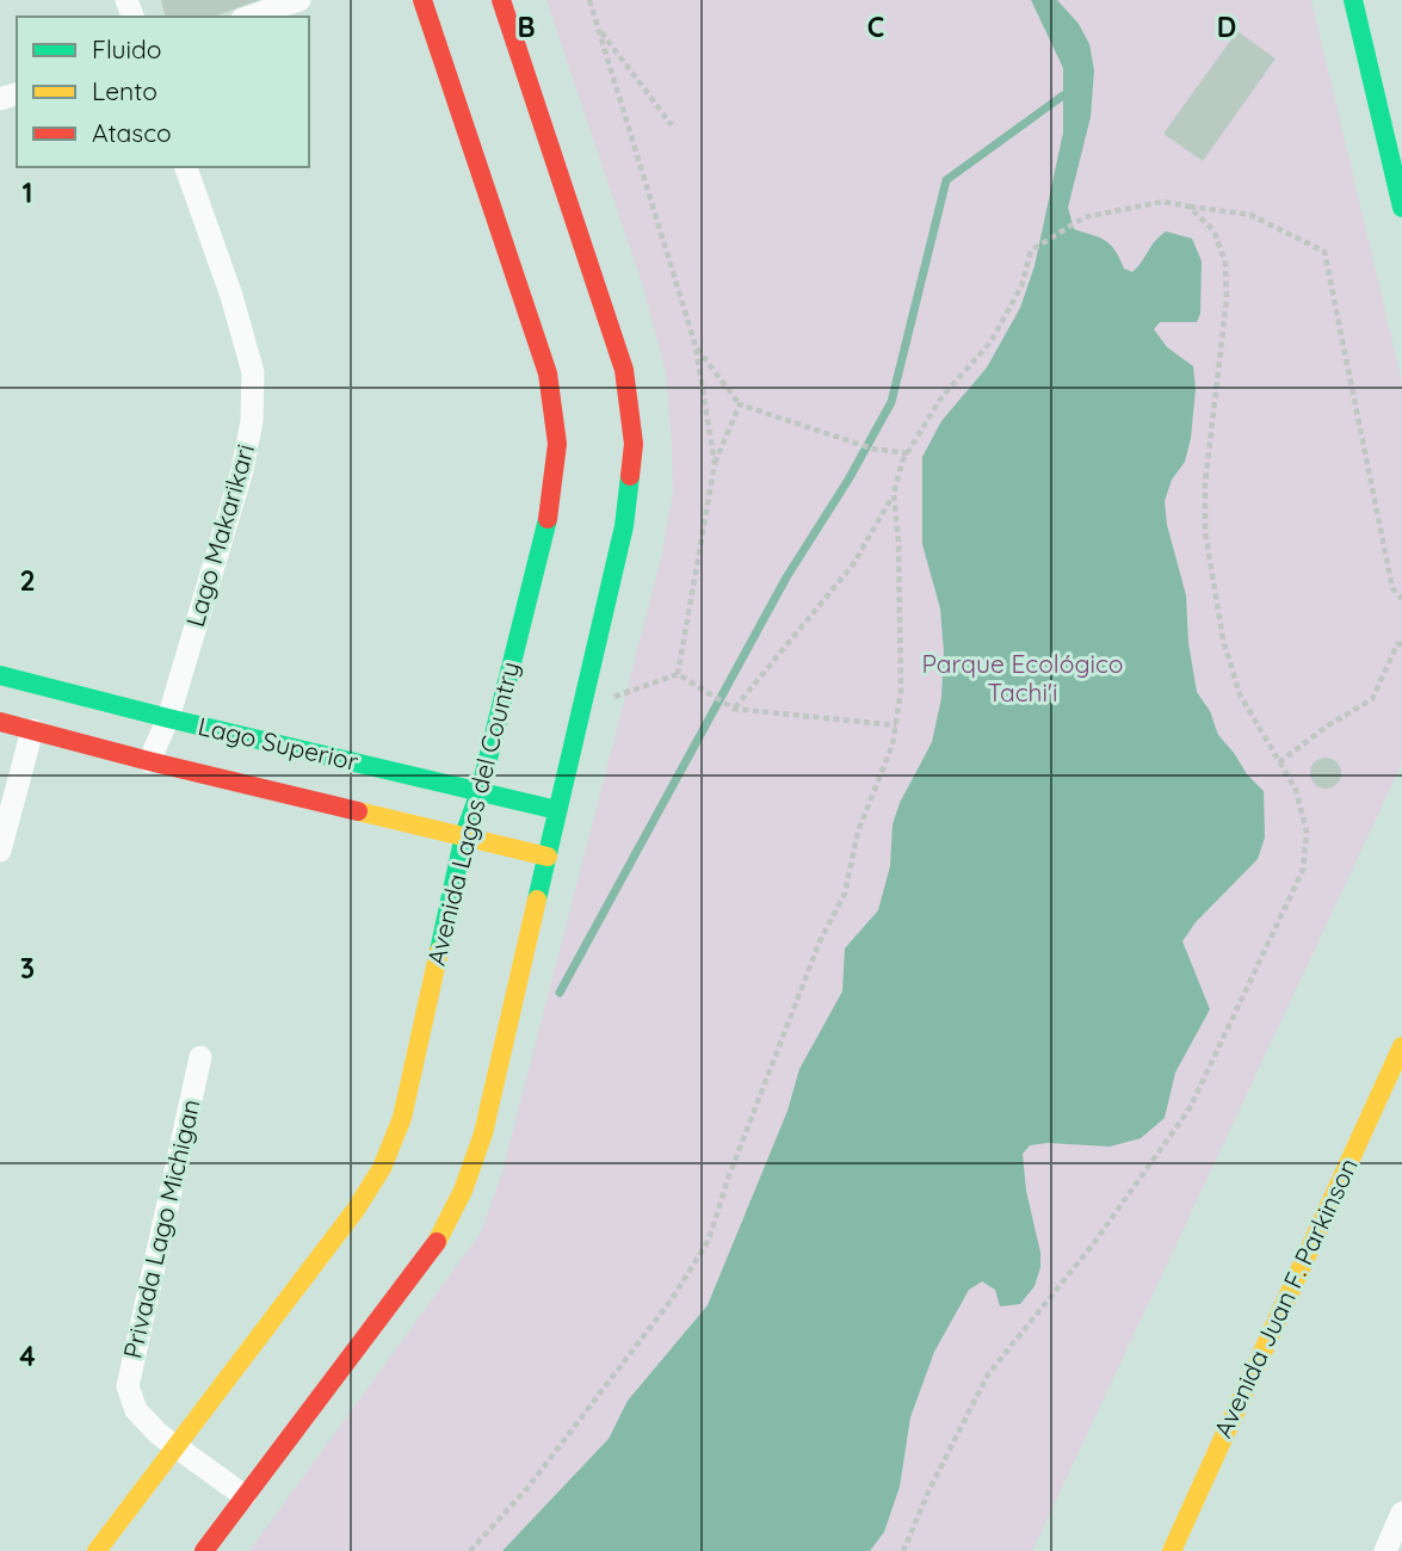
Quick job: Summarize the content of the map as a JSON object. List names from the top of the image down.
{
  "streets": {
    "street": [
      "Lago Makarikari",
      "Lago Superior",
      "Avenida Lagos del Country",
      "Privada Lago Michigan",
      "Avenida Juan F. Parkinson"
    ]
  },
  "crossings": [
    ["Lago Makarikari", "Lago Superior"],
    ["Lago Superior", "Avenida Lagos del Country"],
    ["Avenida Lagos del Country", "Privada Lago Michigan"]
  ],
  "parks": ["Parque Ecológico Tachi'i"],
  "legend": ["Fluido", "Lento", "Atasco"],
  "grid": {
    "columns": ["B", "C", "D"],
    "rows": [
      "1",
      "2",
      "3",
      "4"
    ]
  }
}
